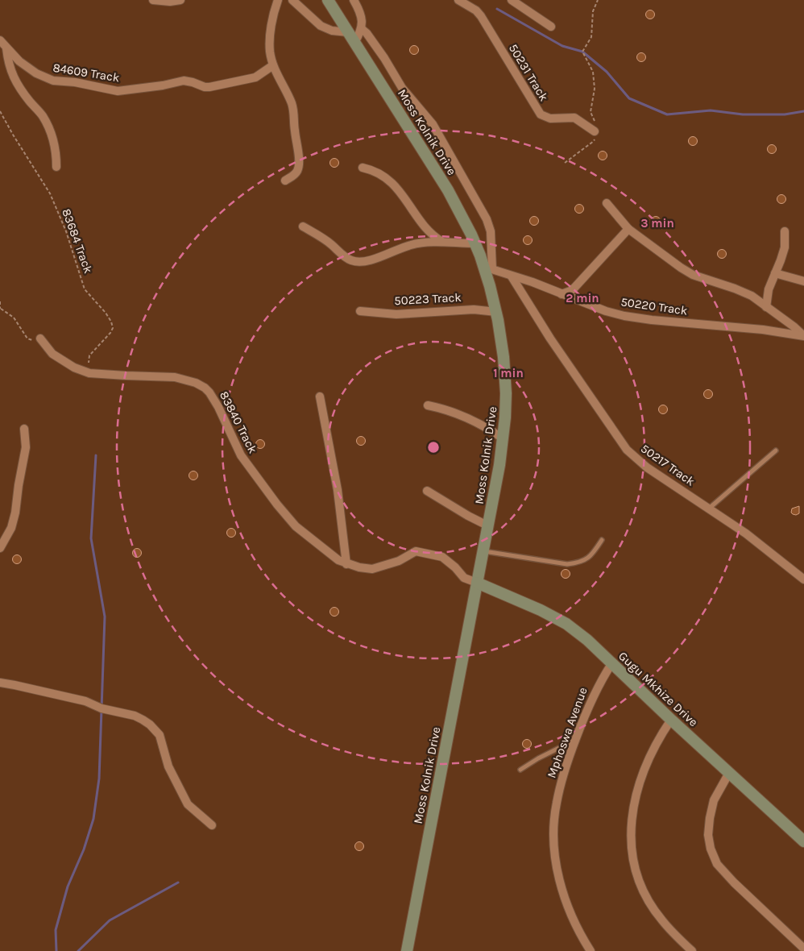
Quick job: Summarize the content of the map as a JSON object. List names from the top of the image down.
{
  "streets": {
    "main road": ["Moss Kolnik Drive", "Gugu Mkhize Drive"],
    "street": [
      "84609 Track",
      "50231 Track",
      "50223 Track",
      "50220 Track",
      "83840 Track",
      "50217 Track",
      "Mphoswa Avenue"
    ],
    "path": ["83684 Track"]
  },
  "crossings": [
    ["Moss Kolnik Drive", "50223 Track"],
    ["Moss Kolnik Drive", "50220 Track"],
    ["Moss Kolnik Drive", "83840 Track"],
    ["Moss Kolnik Drive", "Gugu Mkhize Drive"],
    ["83684 Track", "83840 Track"],
    ["50220 Track", "50217 Track"],
    ["83840 Track", "Gugu Mkhize Drive"],
    ["Gugu Mkhize Drive", "Mphoswa Avenue"]
  ],
  "rings": ["3 min", "2 min", "1 min"]
}
